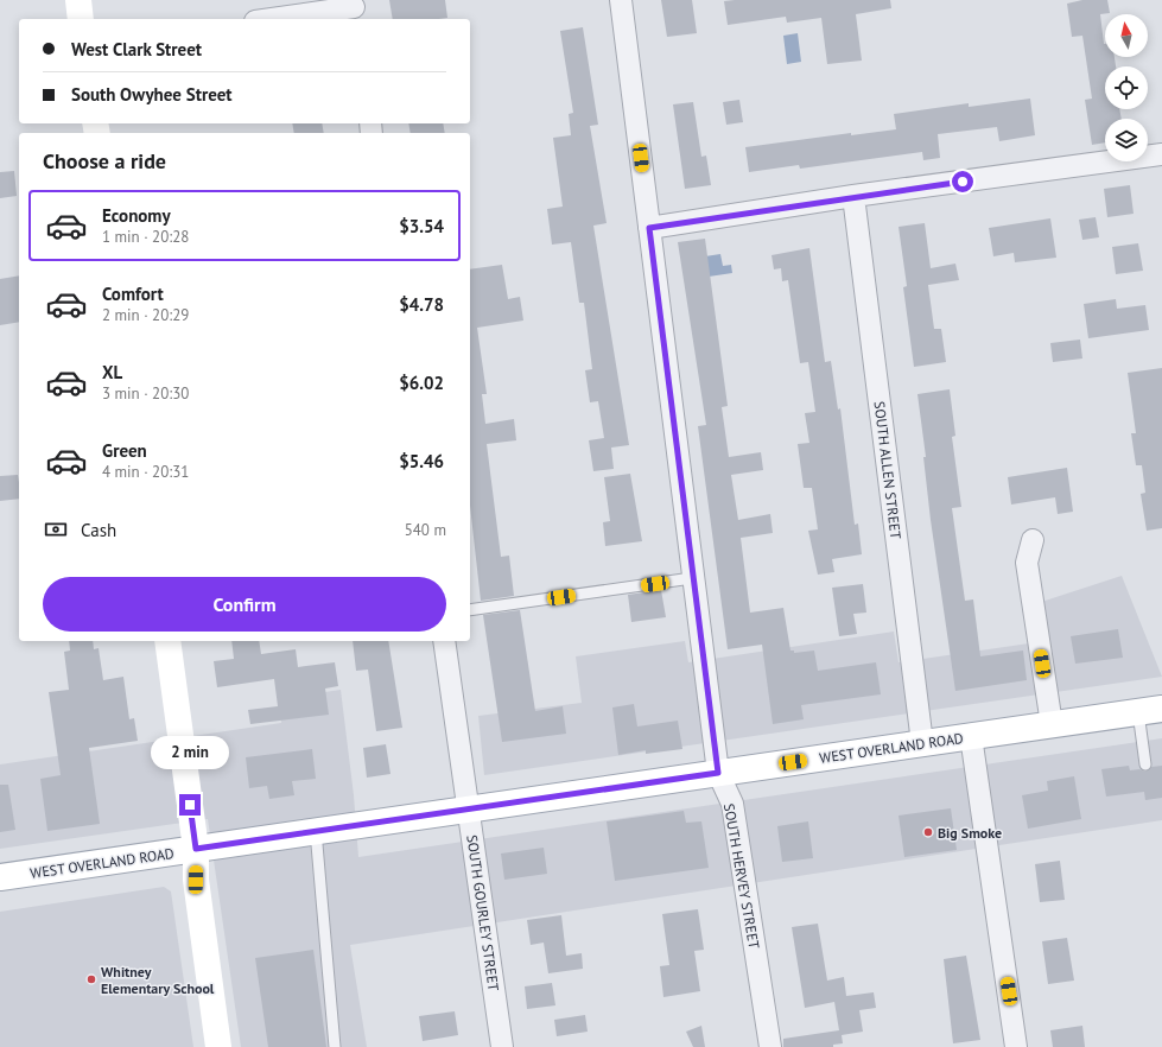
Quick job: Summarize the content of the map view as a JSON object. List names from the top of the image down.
{
  "streets": {
    "main road": ["WEST OVERLAND ROAD"],
    "street": ["SOUTH ALLEN STREET", "SOUTH HERVEY STREET", "SOUTH GOURLEY STREET"]
  },
  "crossings": [
    ["SOUTH ALLEN STREET", "WEST OVERLAND ROAD"],
    ["WEST OVERLAND ROAD", "SOUTH HERVEY STREET"],
    ["WEST OVERLAND ROAD", "SOUTH GOURLEY STREET"]
  ],
  "places": ["Big Smoke", "Whitney Elementary School"],
  "north": "top",
  "page": {
    "banner": ["West Clark Street", "South Owyhee Street"],
    "heading": "Choose a ride",
    "list": [
      {
        "name": "Economy",
        "note": "1 min · 20:28",
        "value": "$3.54"
      },
      {
        "name": "Comfort",
        "note": "2 min · 20:29",
        "value": "$4.78"
      },
      {
        "name": "XL",
        "note": "3 min · 20:30",
        "value": "$6.02"
      },
      {
        "name": "Green",
        "note": "4 min · 20:31",
        "value": "$5.46"
      }
    ],
    "pay": ["Cash", "540 m"],
    "buttons": "Confirm",
    "bubble": "2 min"
  }
}
